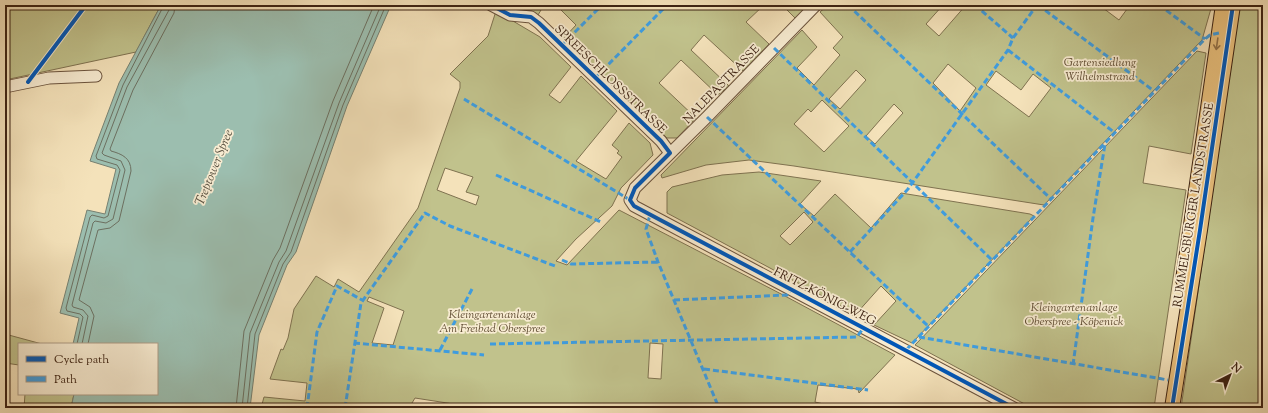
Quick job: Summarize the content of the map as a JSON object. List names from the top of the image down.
{
  "streets": {
    "main road": ["RUMMELSBURGER LANDSTRASSE"],
    "street": ["SPREESCHLOSSSTRASSE", "NALEPASTRASSE", "FRITZ-KÖNIG-WEG"]
  },
  "crossings": [
    ["SPREESCHLOSSSTRASSE", "NALEPASTRASSE"],
    ["NALEPASTRASSE", "FRITZ-KÖNIG-WEG"]
  ],
  "water": ["Treptower Spree"],
  "parks": ["Gartensiedlung Wilhelmstrand", "Kleingartenanlage Oberspree - Köpenick", "Kleingartenanlage Am Freibad Oberspree"],
  "legend": ["Cycle path", "Path"],
  "north": "top right"
}
